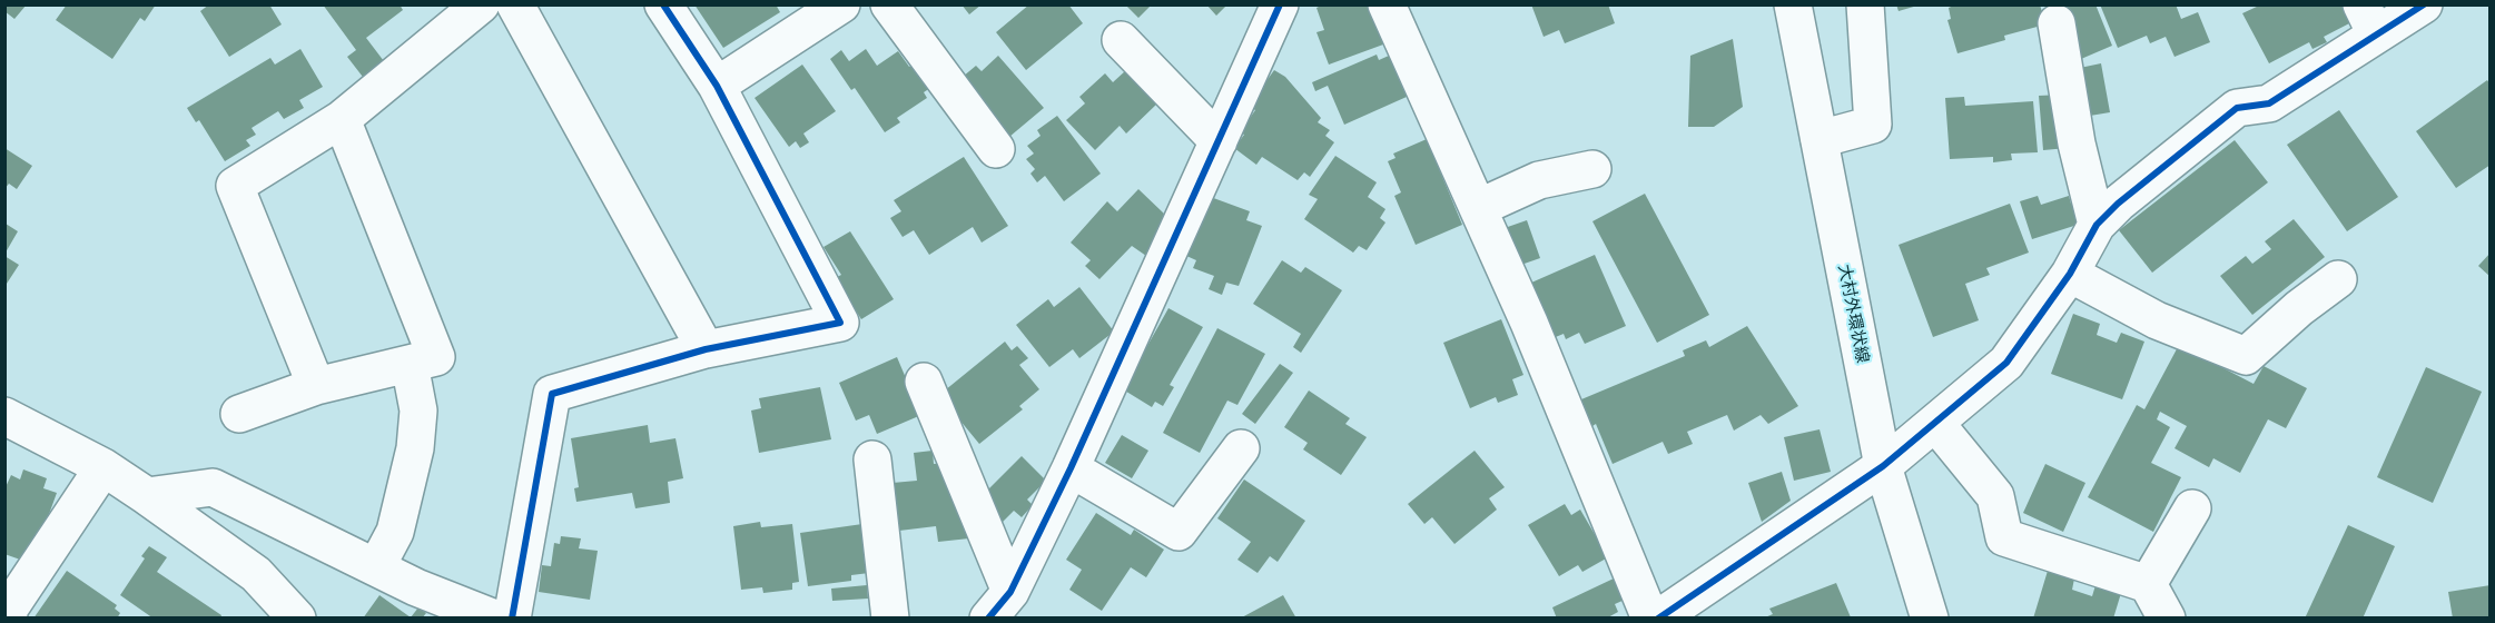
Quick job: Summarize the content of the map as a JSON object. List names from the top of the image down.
{
  "streets": {
    "street": ["大村外環状線"]
  }
}
